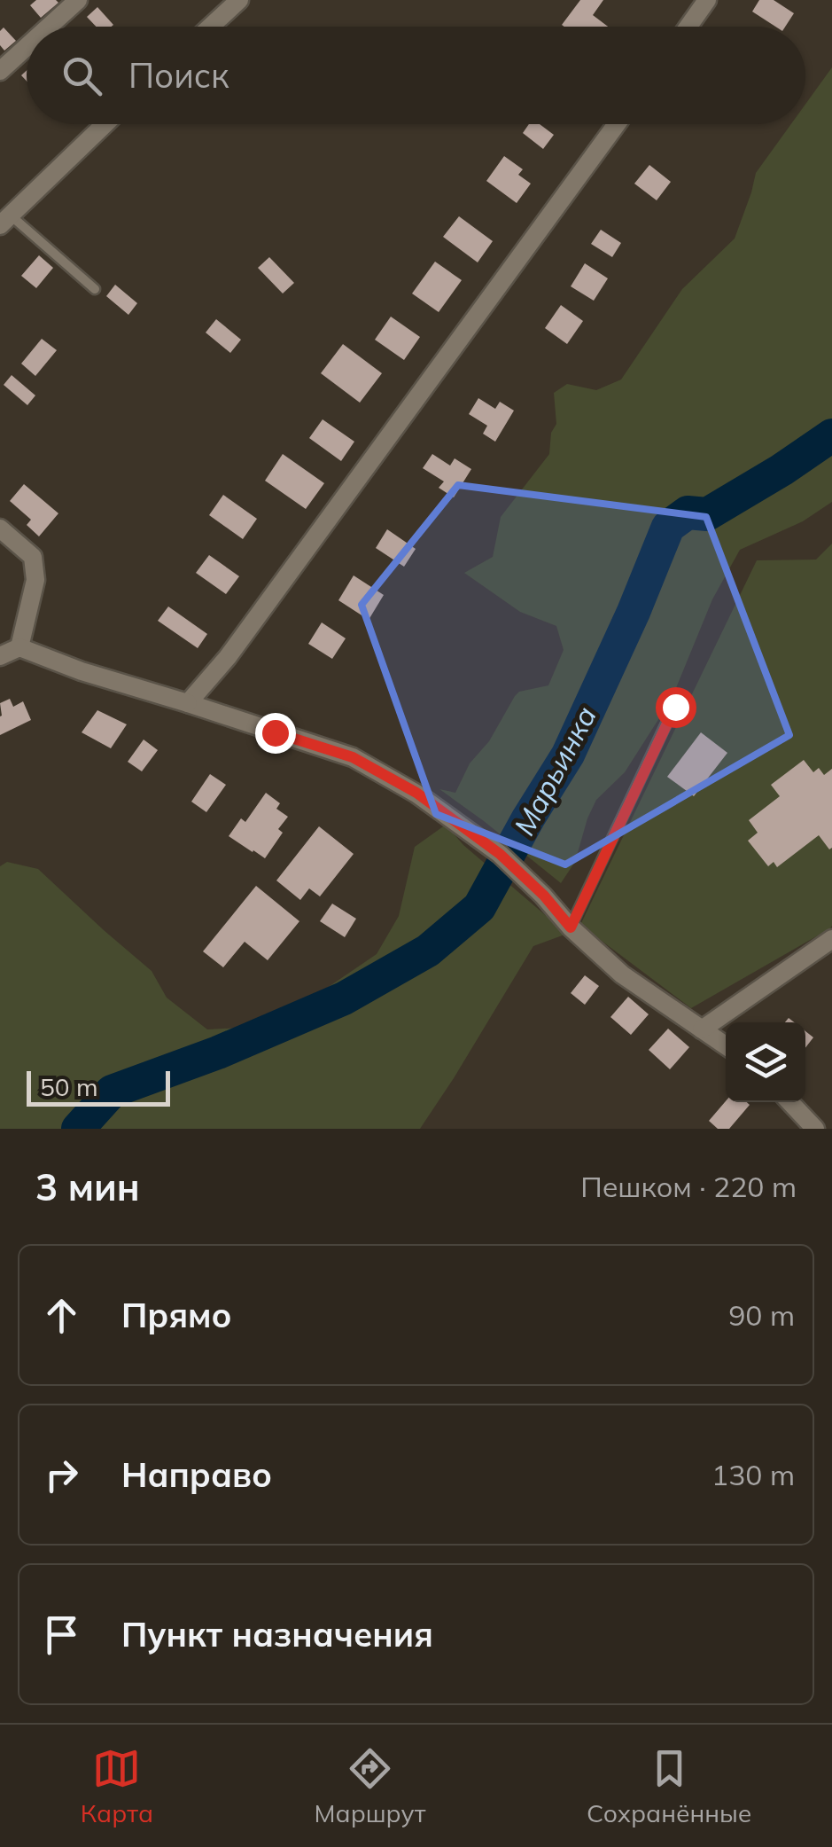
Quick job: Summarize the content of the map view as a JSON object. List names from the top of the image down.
{
  "water": ["Марьинка"],
  "scale_bar": "50 m",
  "page": {
    "search": "Поиск",
    "scale": "50 m",
    "heading": ["3 мин", "Пешком · 220 m"],
    "list": [
      ["Прямо", "90 m"],
      ["Направо", "130 m"],
      "Пункт назначения"
    ],
    "nav": ["Карта", "Маршрут", "Сохранённые"]
  }
}
